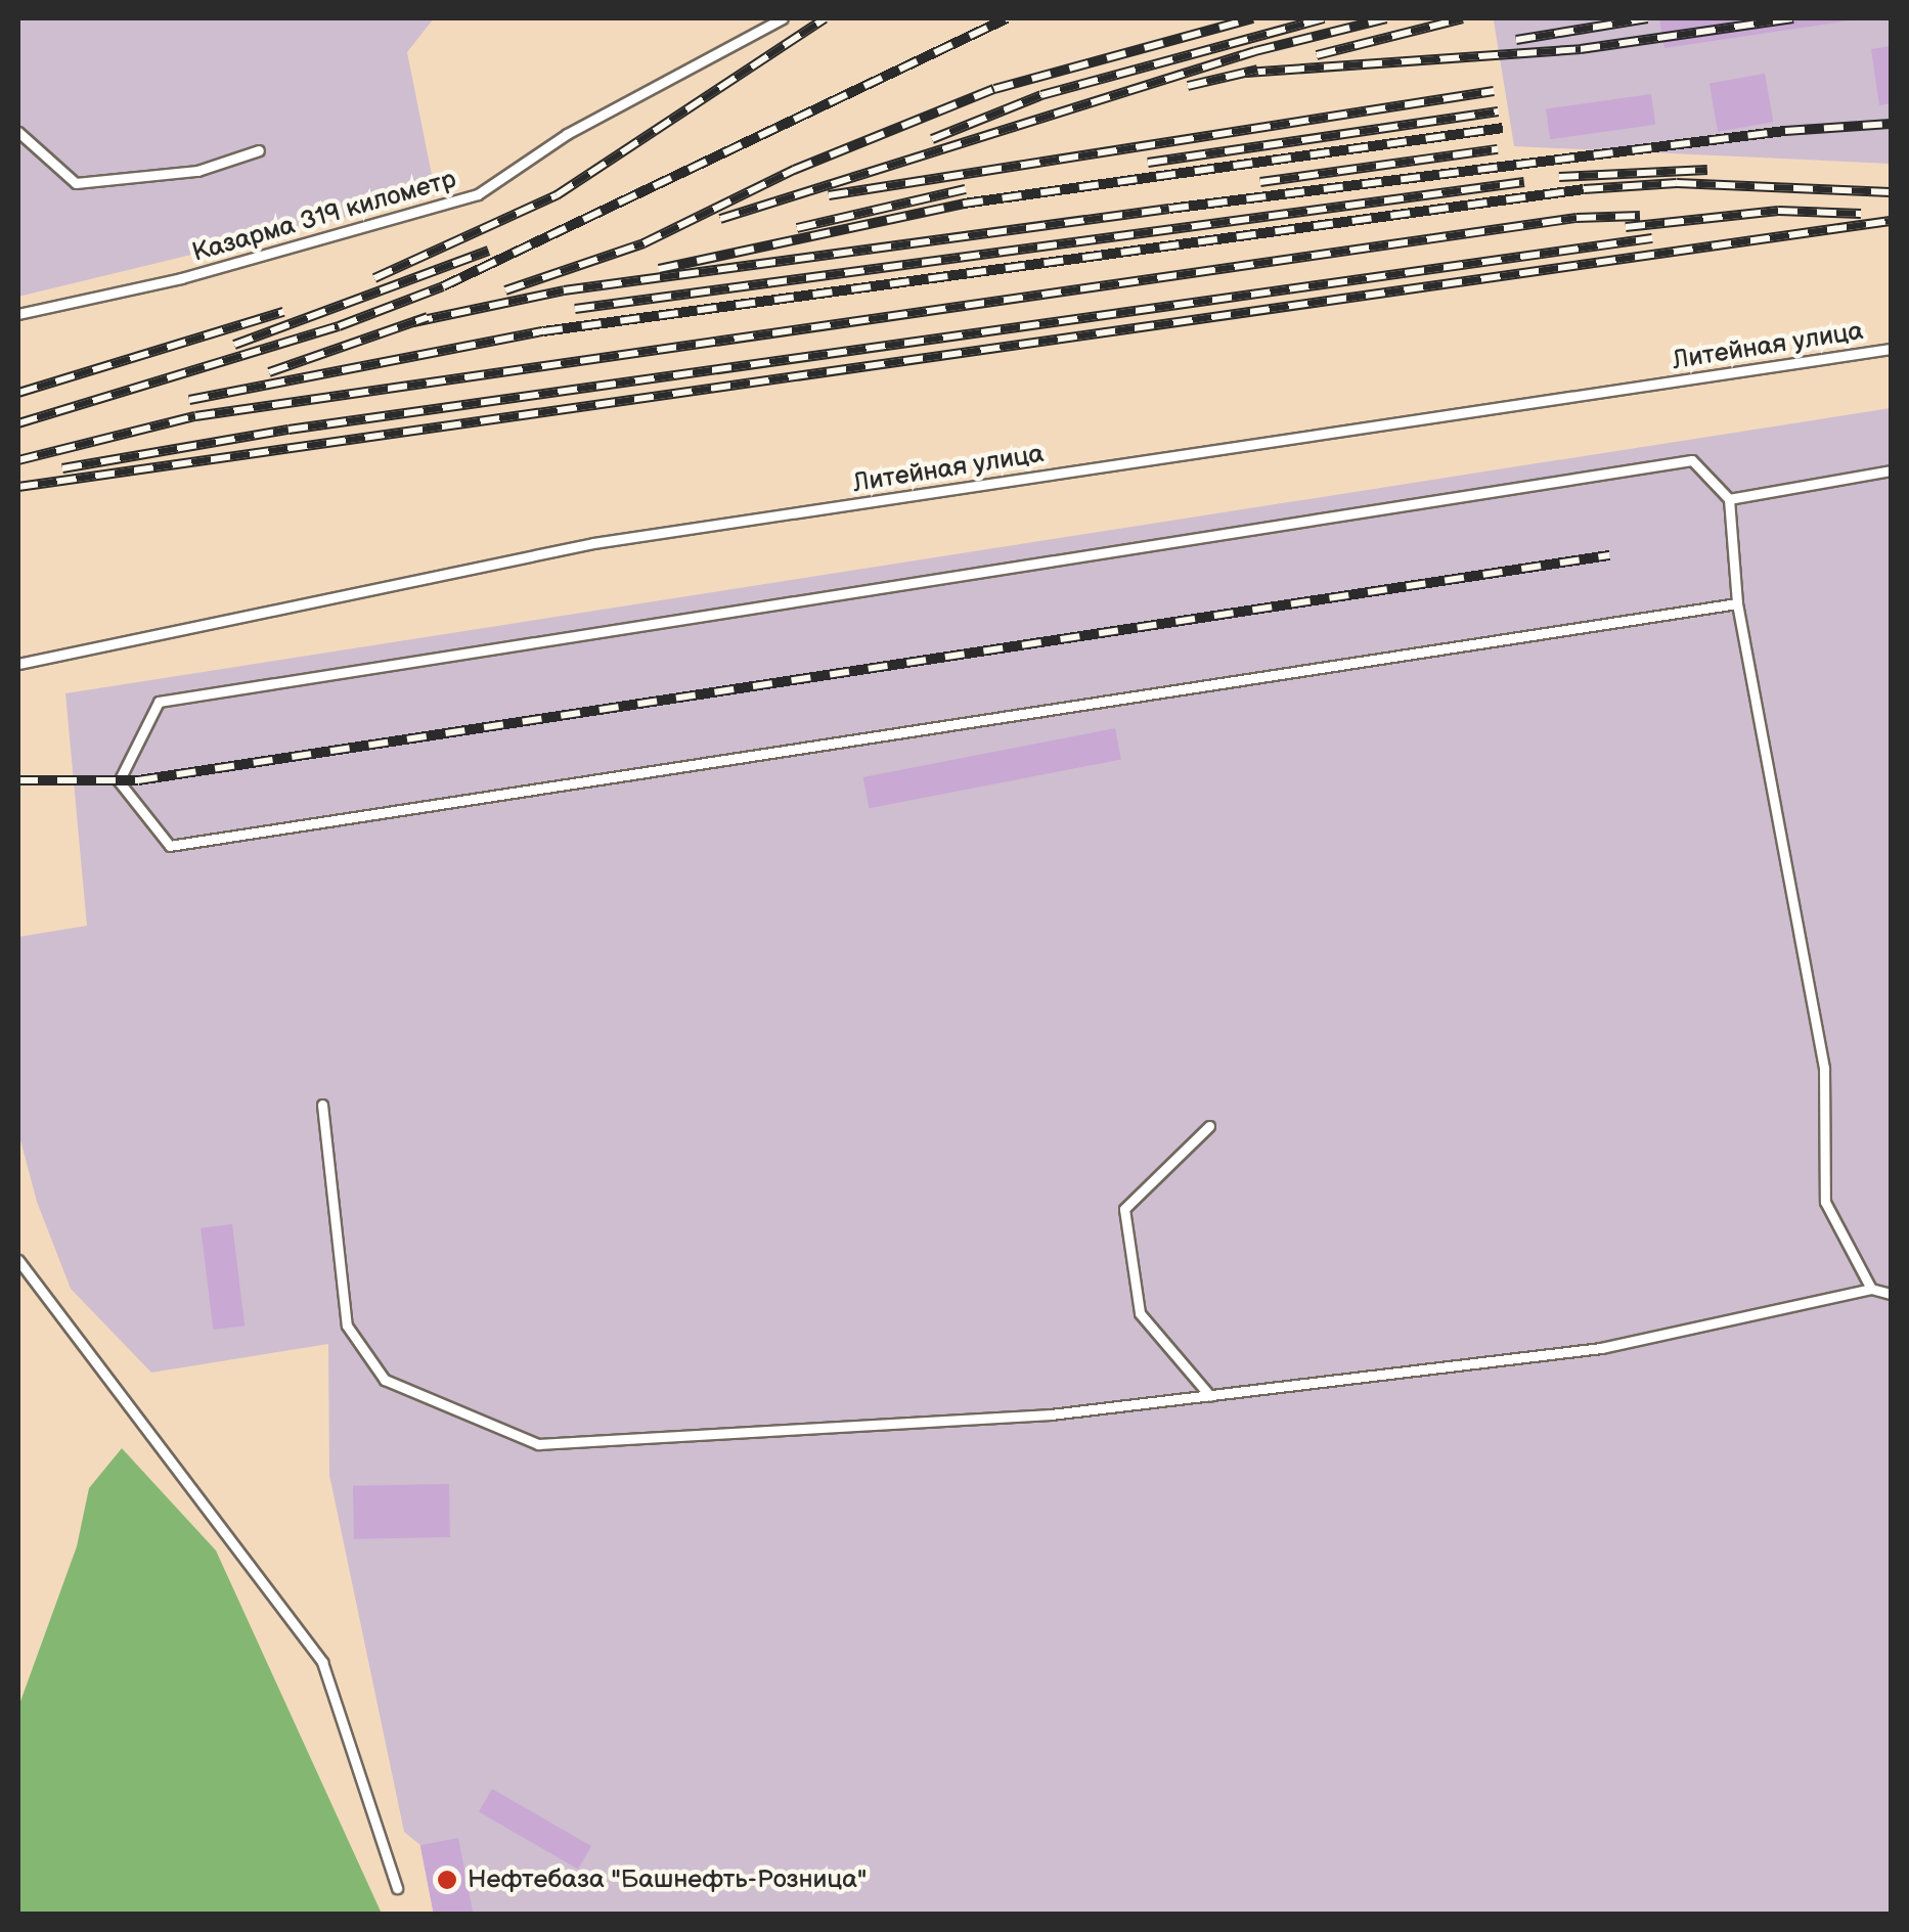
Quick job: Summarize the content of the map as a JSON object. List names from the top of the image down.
{
  "streets": {
    "lane": ["Казарма 319 километр", "Литейная улица"]
  },
  "places": ["Нефтебаза \"Башнефть-Розница\""]
}
